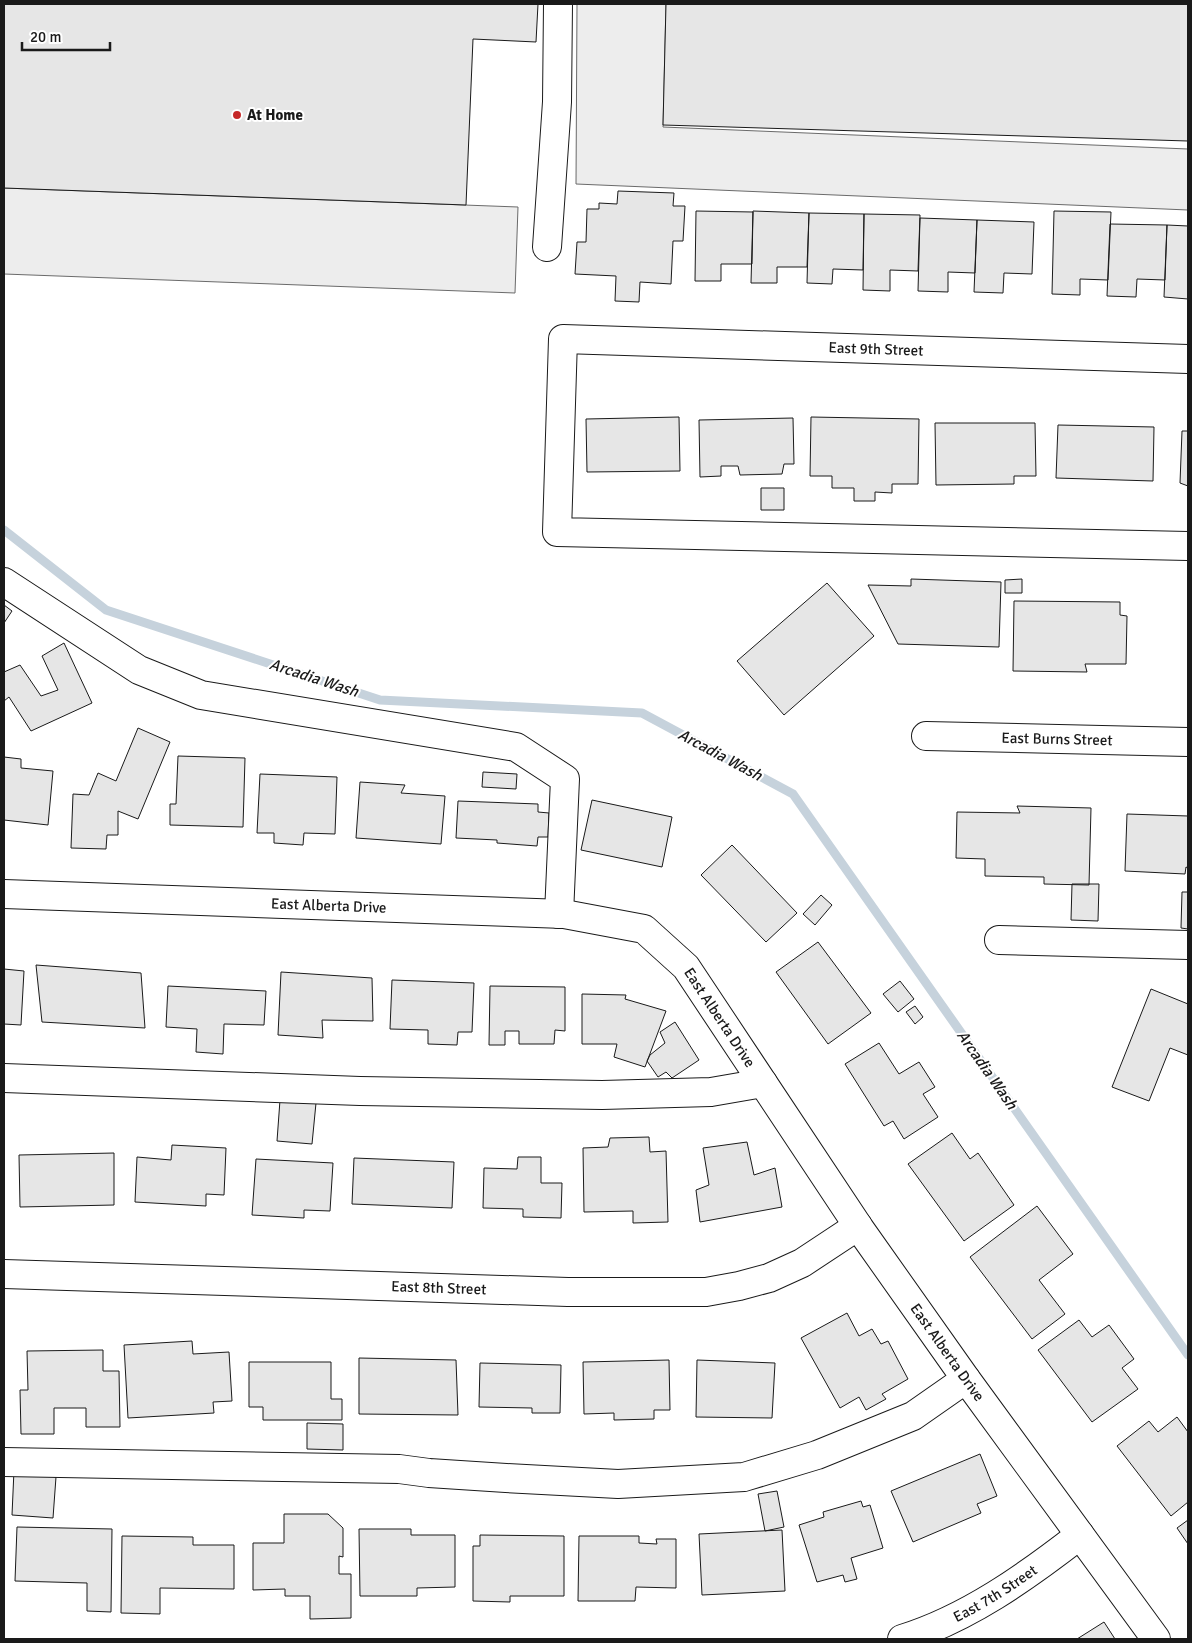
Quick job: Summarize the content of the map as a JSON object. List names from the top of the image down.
{
  "streets": {
    "street": [
      "East 9th Street",
      "East Burns Street",
      "East Alberta Drive",
      "East 8th Street",
      "East 7th Street"
    ]
  },
  "crossings": [
    ["East Alberta Drive", "East 8th Street"],
    ["East Alberta Drive", "East 7th Street"]
  ],
  "water": ["Arcadia Wash"],
  "places": ["At Home"],
  "scale_bar": "20 m"
}
